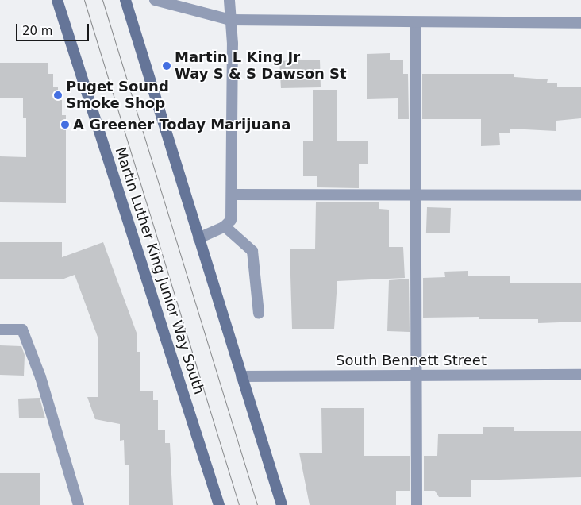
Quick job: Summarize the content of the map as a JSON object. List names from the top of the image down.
{
  "streets": {
    "main road": ["Martin Luther King Junior Way South"],
    "street": ["South Bennett Street"]
  },
  "places": ["Martin L King Jr Way S & S Dawson St", "Puget Sound Smoke Shop", "A Greener Today Marijuana"],
  "scale_bar": "20 m"
}
